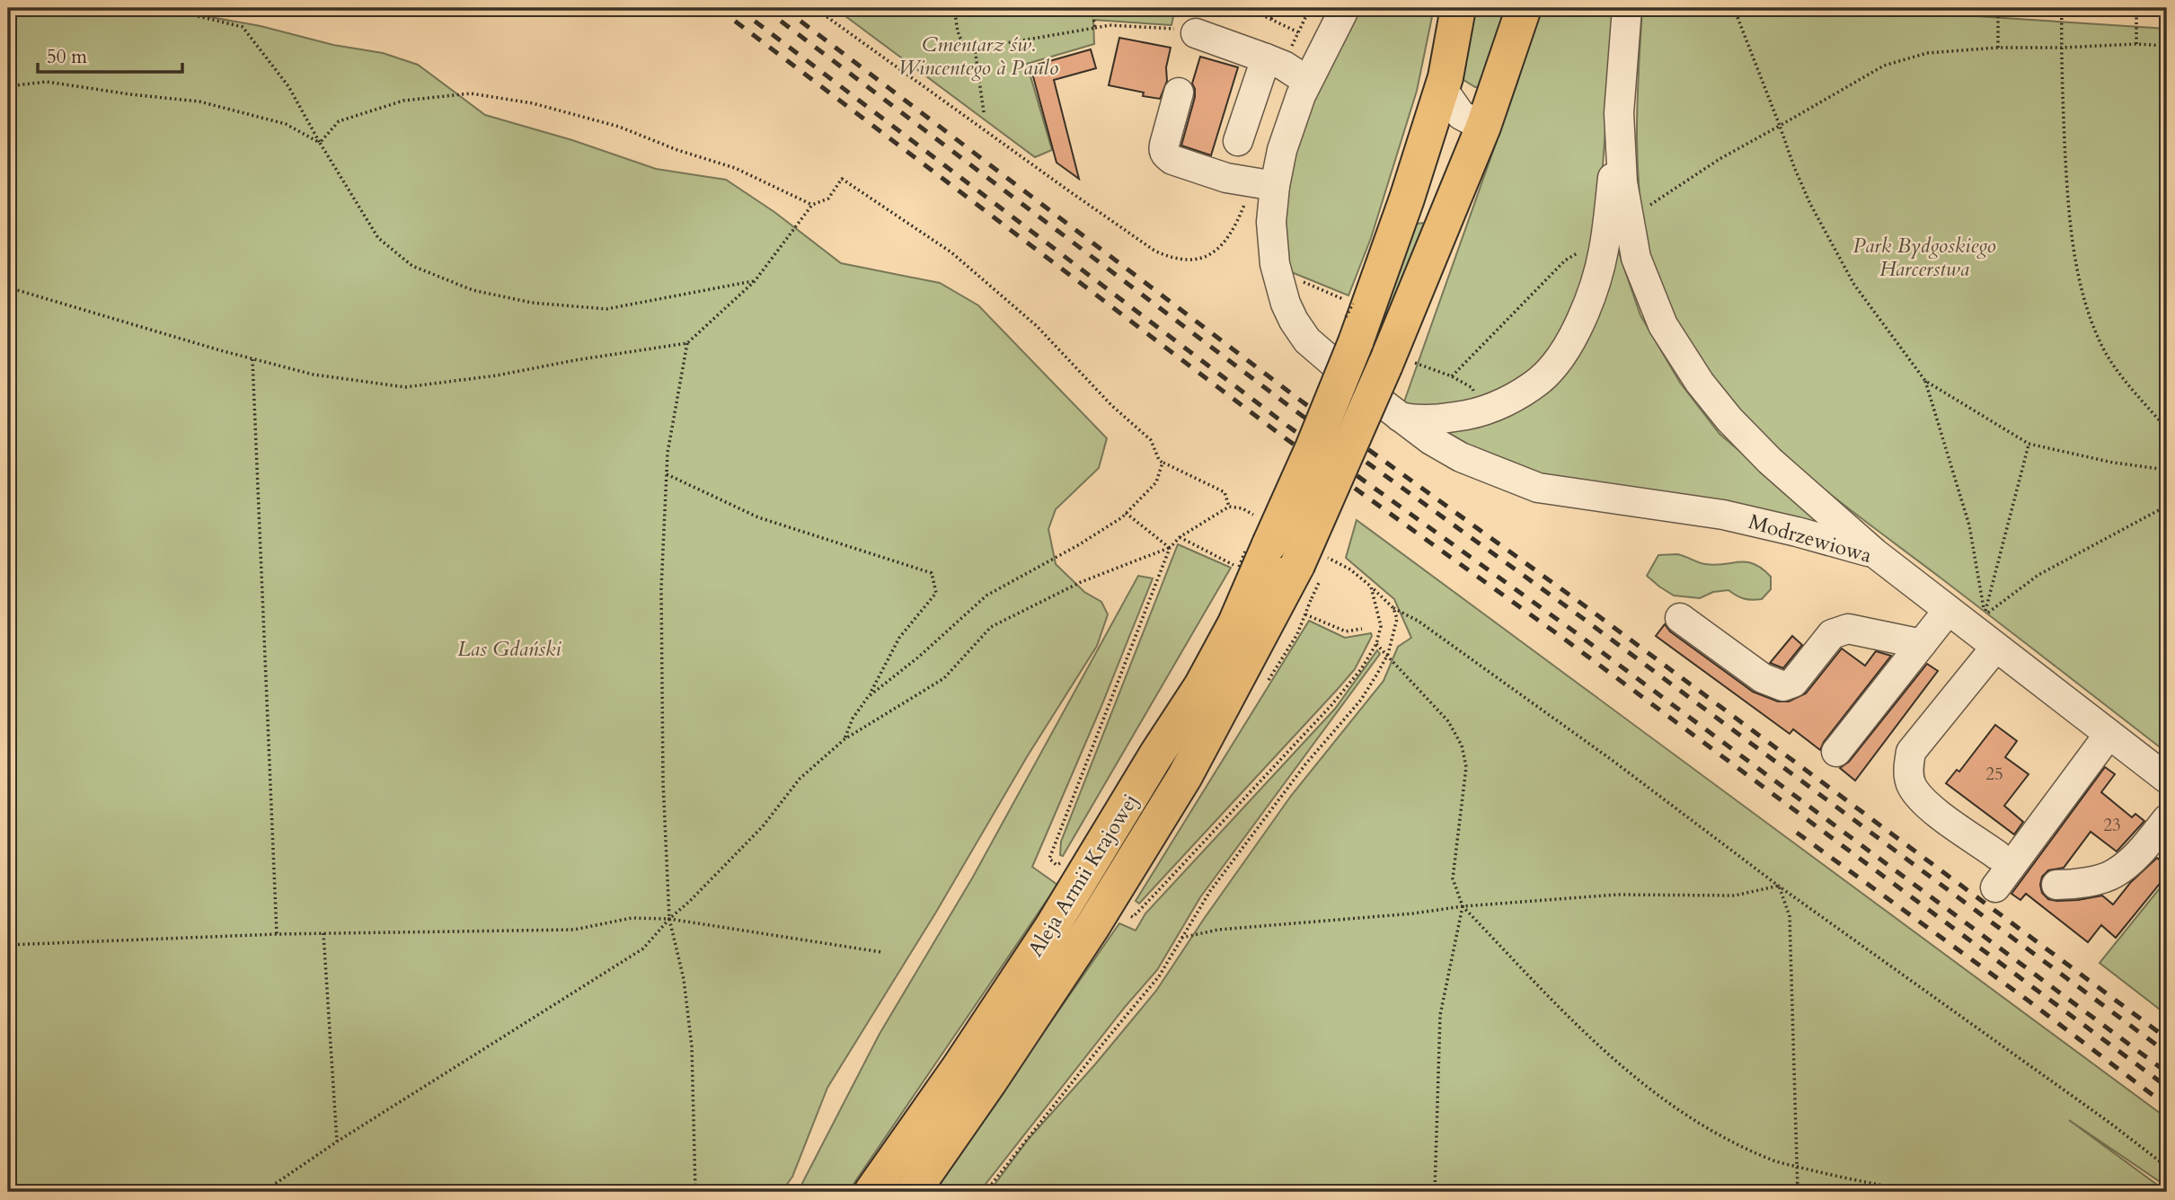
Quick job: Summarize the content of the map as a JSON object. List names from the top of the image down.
{
  "streets": {
    "main road": ["Aleja Armii Krajowej"],
    "street": ["Modrzewiowa"]
  },
  "parks": ["Cmentarz św. Wincentego à Paulo", "Park Bydgoskiego Harcerstwa", "Las Gdański"],
  "house_numbers": ["25", "23"],
  "scale_bar": "50 m"
}
